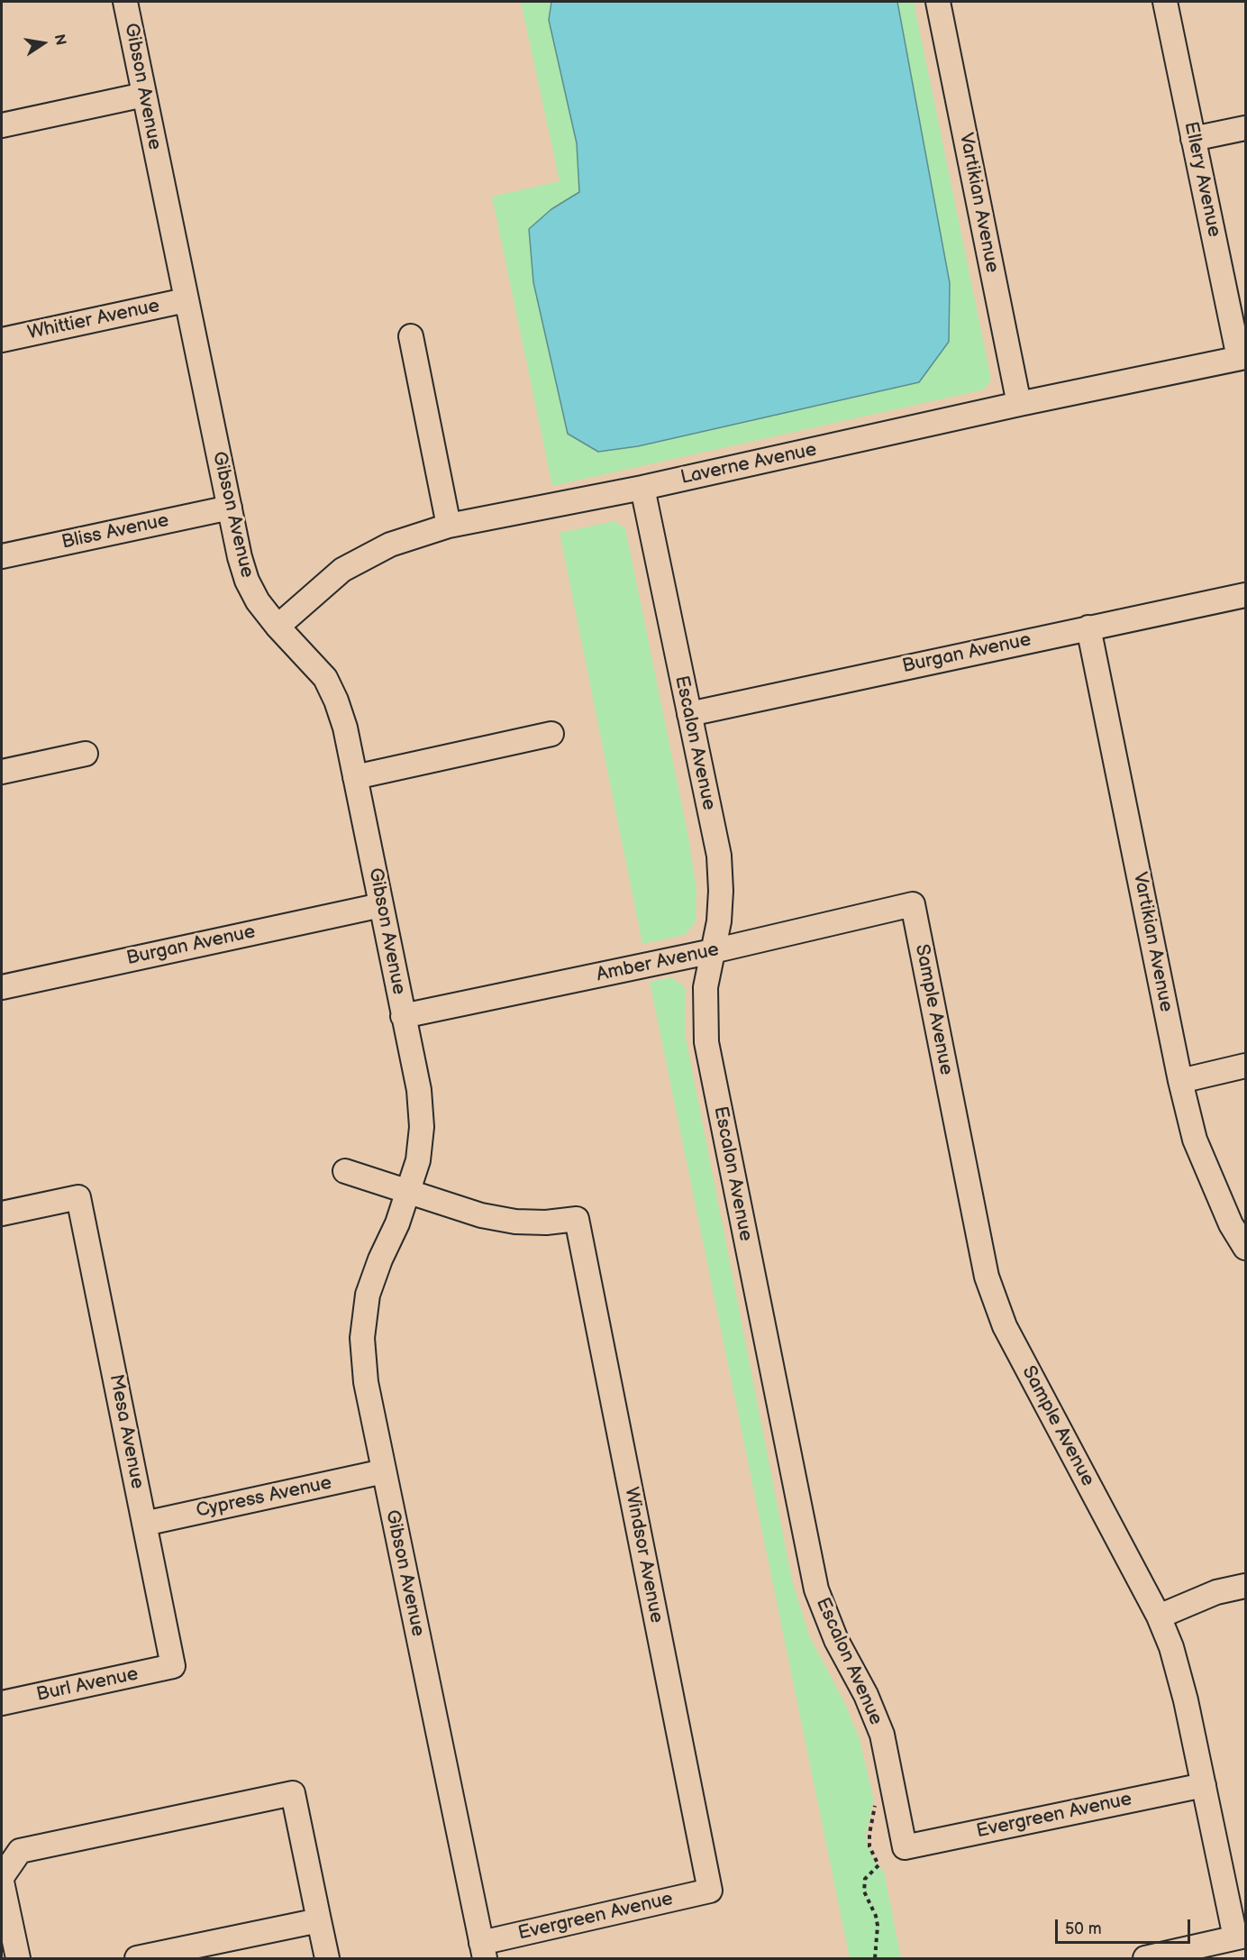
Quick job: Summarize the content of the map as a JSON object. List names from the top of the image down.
{
  "streets": {
    "street": [
      "Gibson Avenue",
      "Ellery Avenue",
      "Vartikian Avenue",
      "Whittier Avenue",
      "Laverne Avenue",
      "Bliss Avenue",
      "Burgan Avenue",
      "Escalon Avenue",
      "Amber Avenue",
      "Sample Avenue",
      "Mesa Avenue",
      "Cypress Avenue",
      "Windsor Avenue",
      "Burl Avenue",
      "Evergreen Avenue"
    ]
  },
  "crossings": [
    ["Gibson Avenue", "Whittier Avenue"],
    ["Gibson Avenue", "Laverne Avenue"],
    ["Gibson Avenue", "Bliss Avenue"],
    ["Gibson Avenue", "Burgan Avenue"],
    ["Gibson Avenue", "Amber Avenue"],
    ["Gibson Avenue", "Cypress Avenue"],
    ["Gibson Avenue", "Windsor Avenue"],
    ["Gibson Avenue", "Evergreen Avenue"],
    ["Ellery Avenue", "Laverne Avenue"],
    ["Vartikian Avenue", "Laverne Avenue"],
    ["Vartikian Avenue", "Burgan Avenue"],
    ["Laverne Avenue", "Escalon Avenue"],
    ["Burgan Avenue", "Escalon Avenue"],
    ["Escalon Avenue", "Amber Avenue"],
    ["Escalon Avenue", "Evergreen Avenue"],
    ["Amber Avenue", "Sample Avenue"],
    ["Sample Avenue", "Evergreen Avenue"],
    ["Mesa Avenue", "Cypress Avenue"],
    ["Mesa Avenue", "Burl Avenue"],
    ["Windsor Avenue", "Evergreen Avenue"]
  ],
  "scale_bar": "50 m",
  "north": "right"
}
